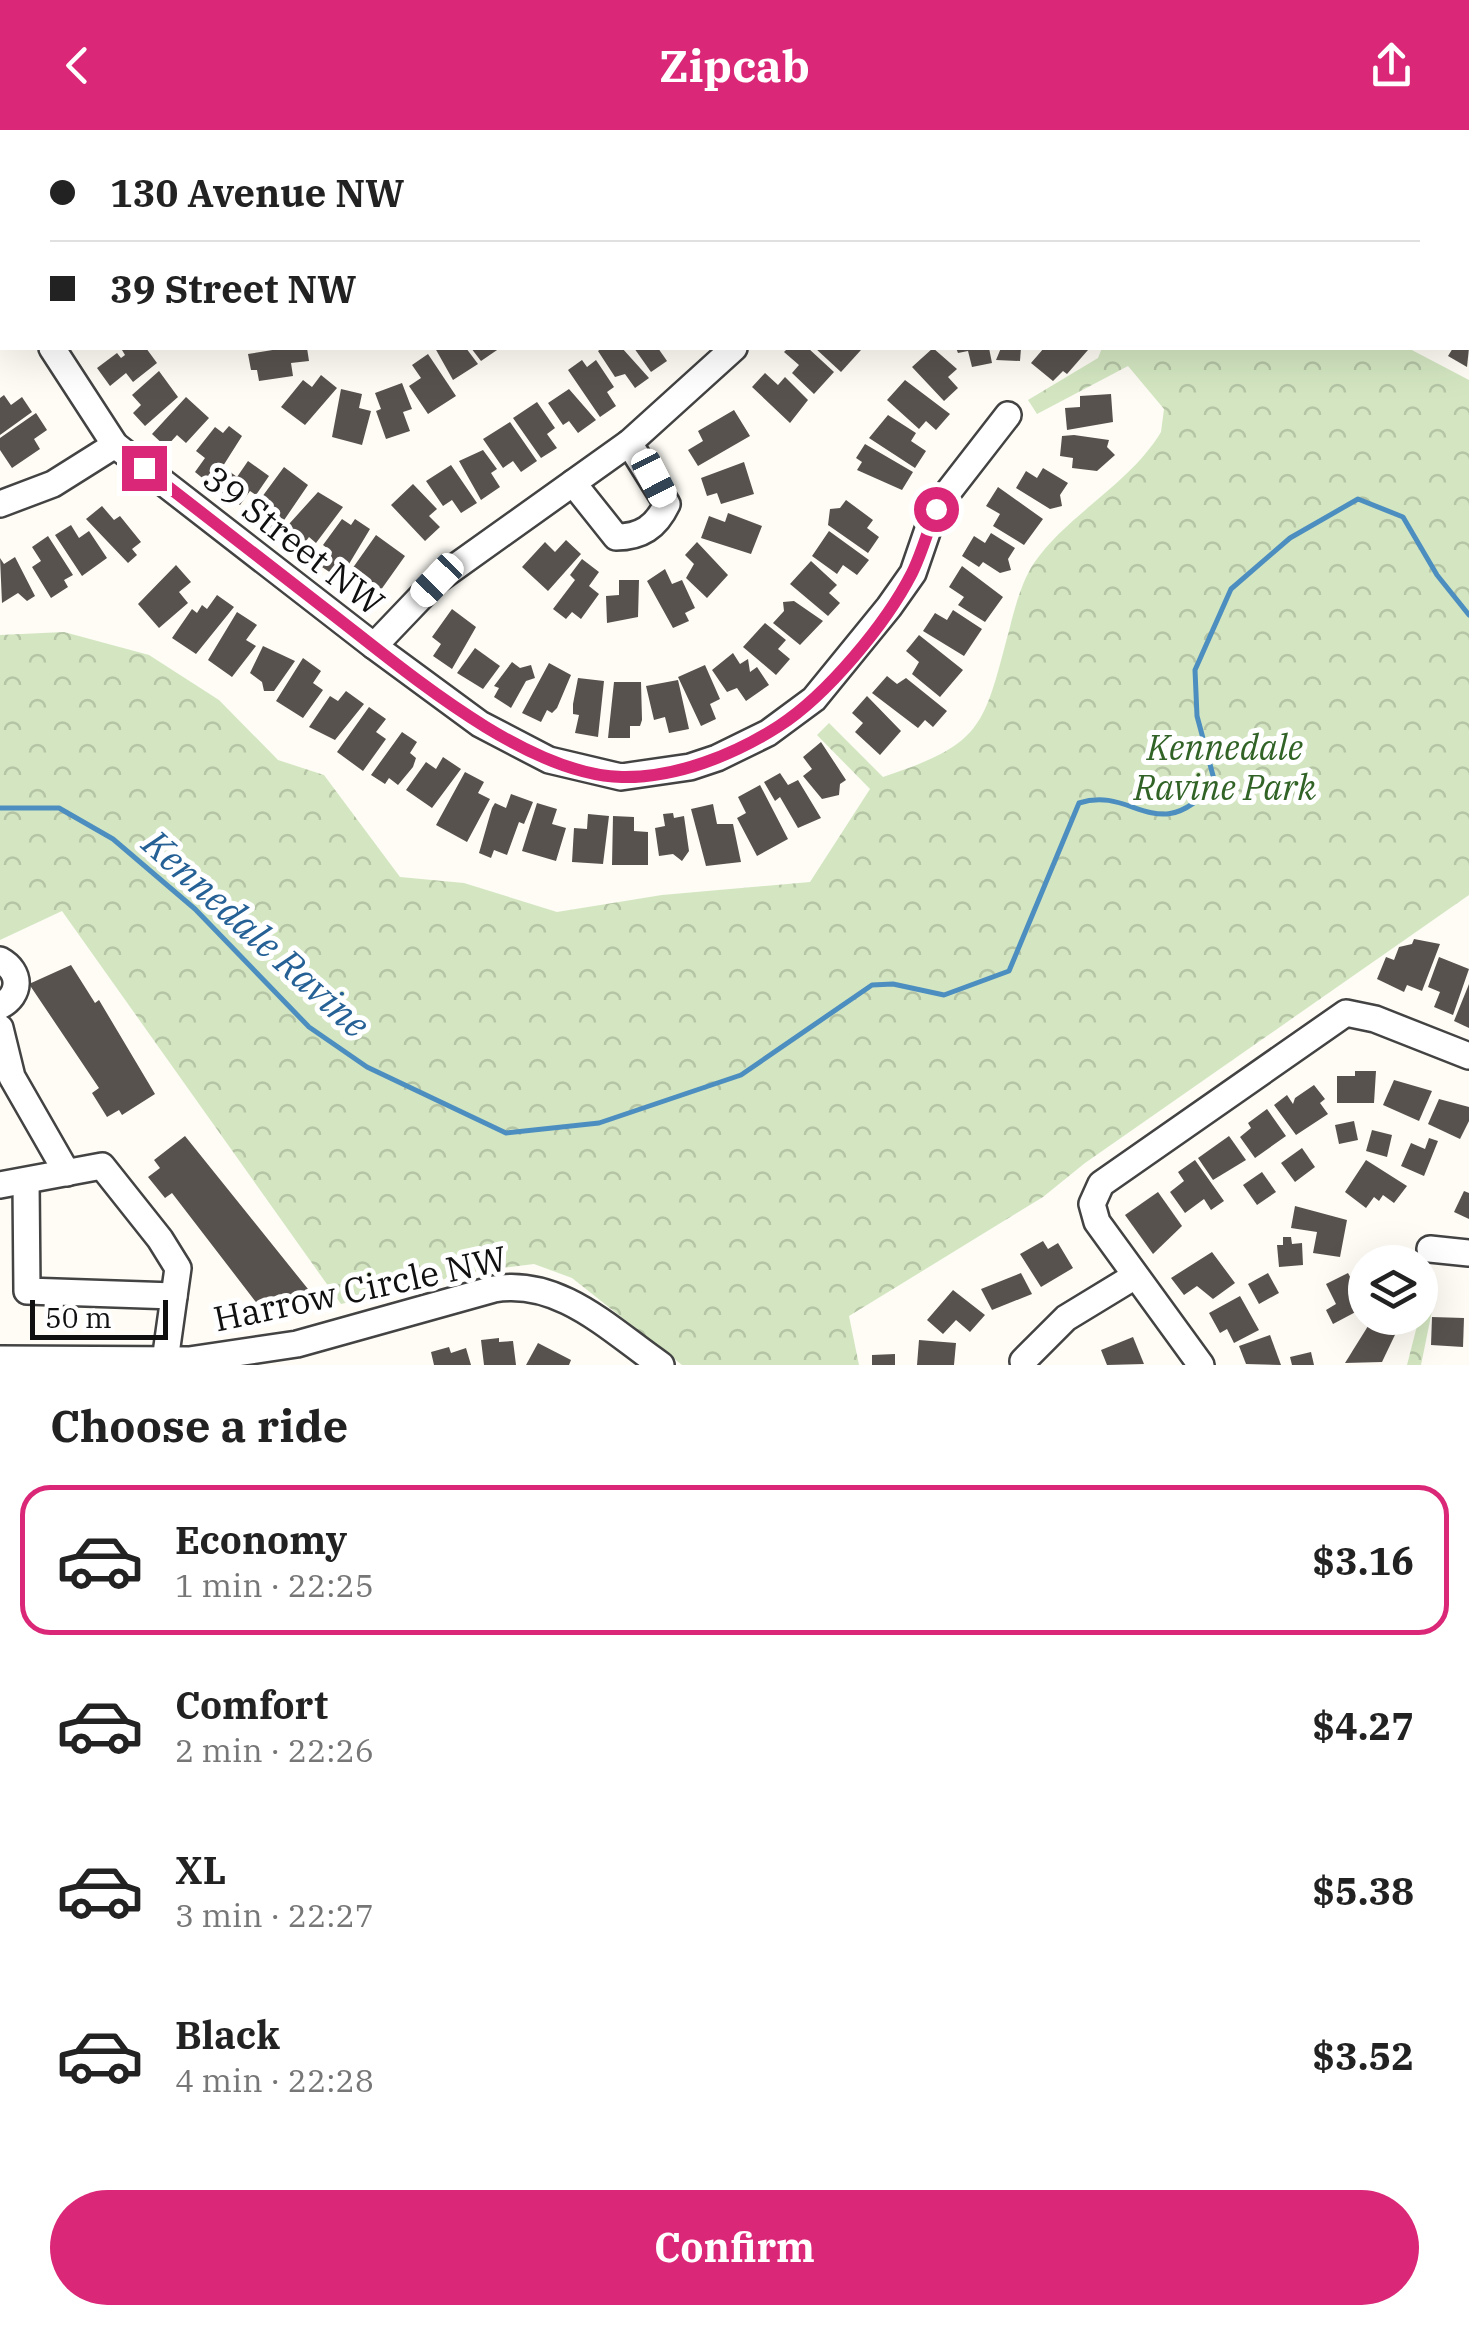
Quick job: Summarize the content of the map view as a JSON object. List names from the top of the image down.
{
  "streets": {
    "street": ["39 Street NW", "Harrow Circle NW"]
  },
  "water": ["Kennedale Ravine"],
  "parks": ["Kennedale Ravine Park"],
  "scale_bar": "50 m",
  "page": {
    "header": "Zipcab",
    "banner": ["130 Avenue NW", "39 Street NW"],
    "scale": "50 m",
    "heading": "Choose a ride",
    "list": [
      {
        "name": "Economy",
        "note": "1 min · 22:25",
        "value": "$3.16"
      },
      {
        "name": "Comfort",
        "note": "2 min · 22:26",
        "value": "$4.27"
      },
      {
        "name": "XL",
        "note": "3 min · 22:27",
        "value": "$5.38"
      },
      {
        "name": "Black",
        "note": "4 min · 22:28",
        "value": "$3.52"
      }
    ],
    "buttons": "Confirm"
  }
}
